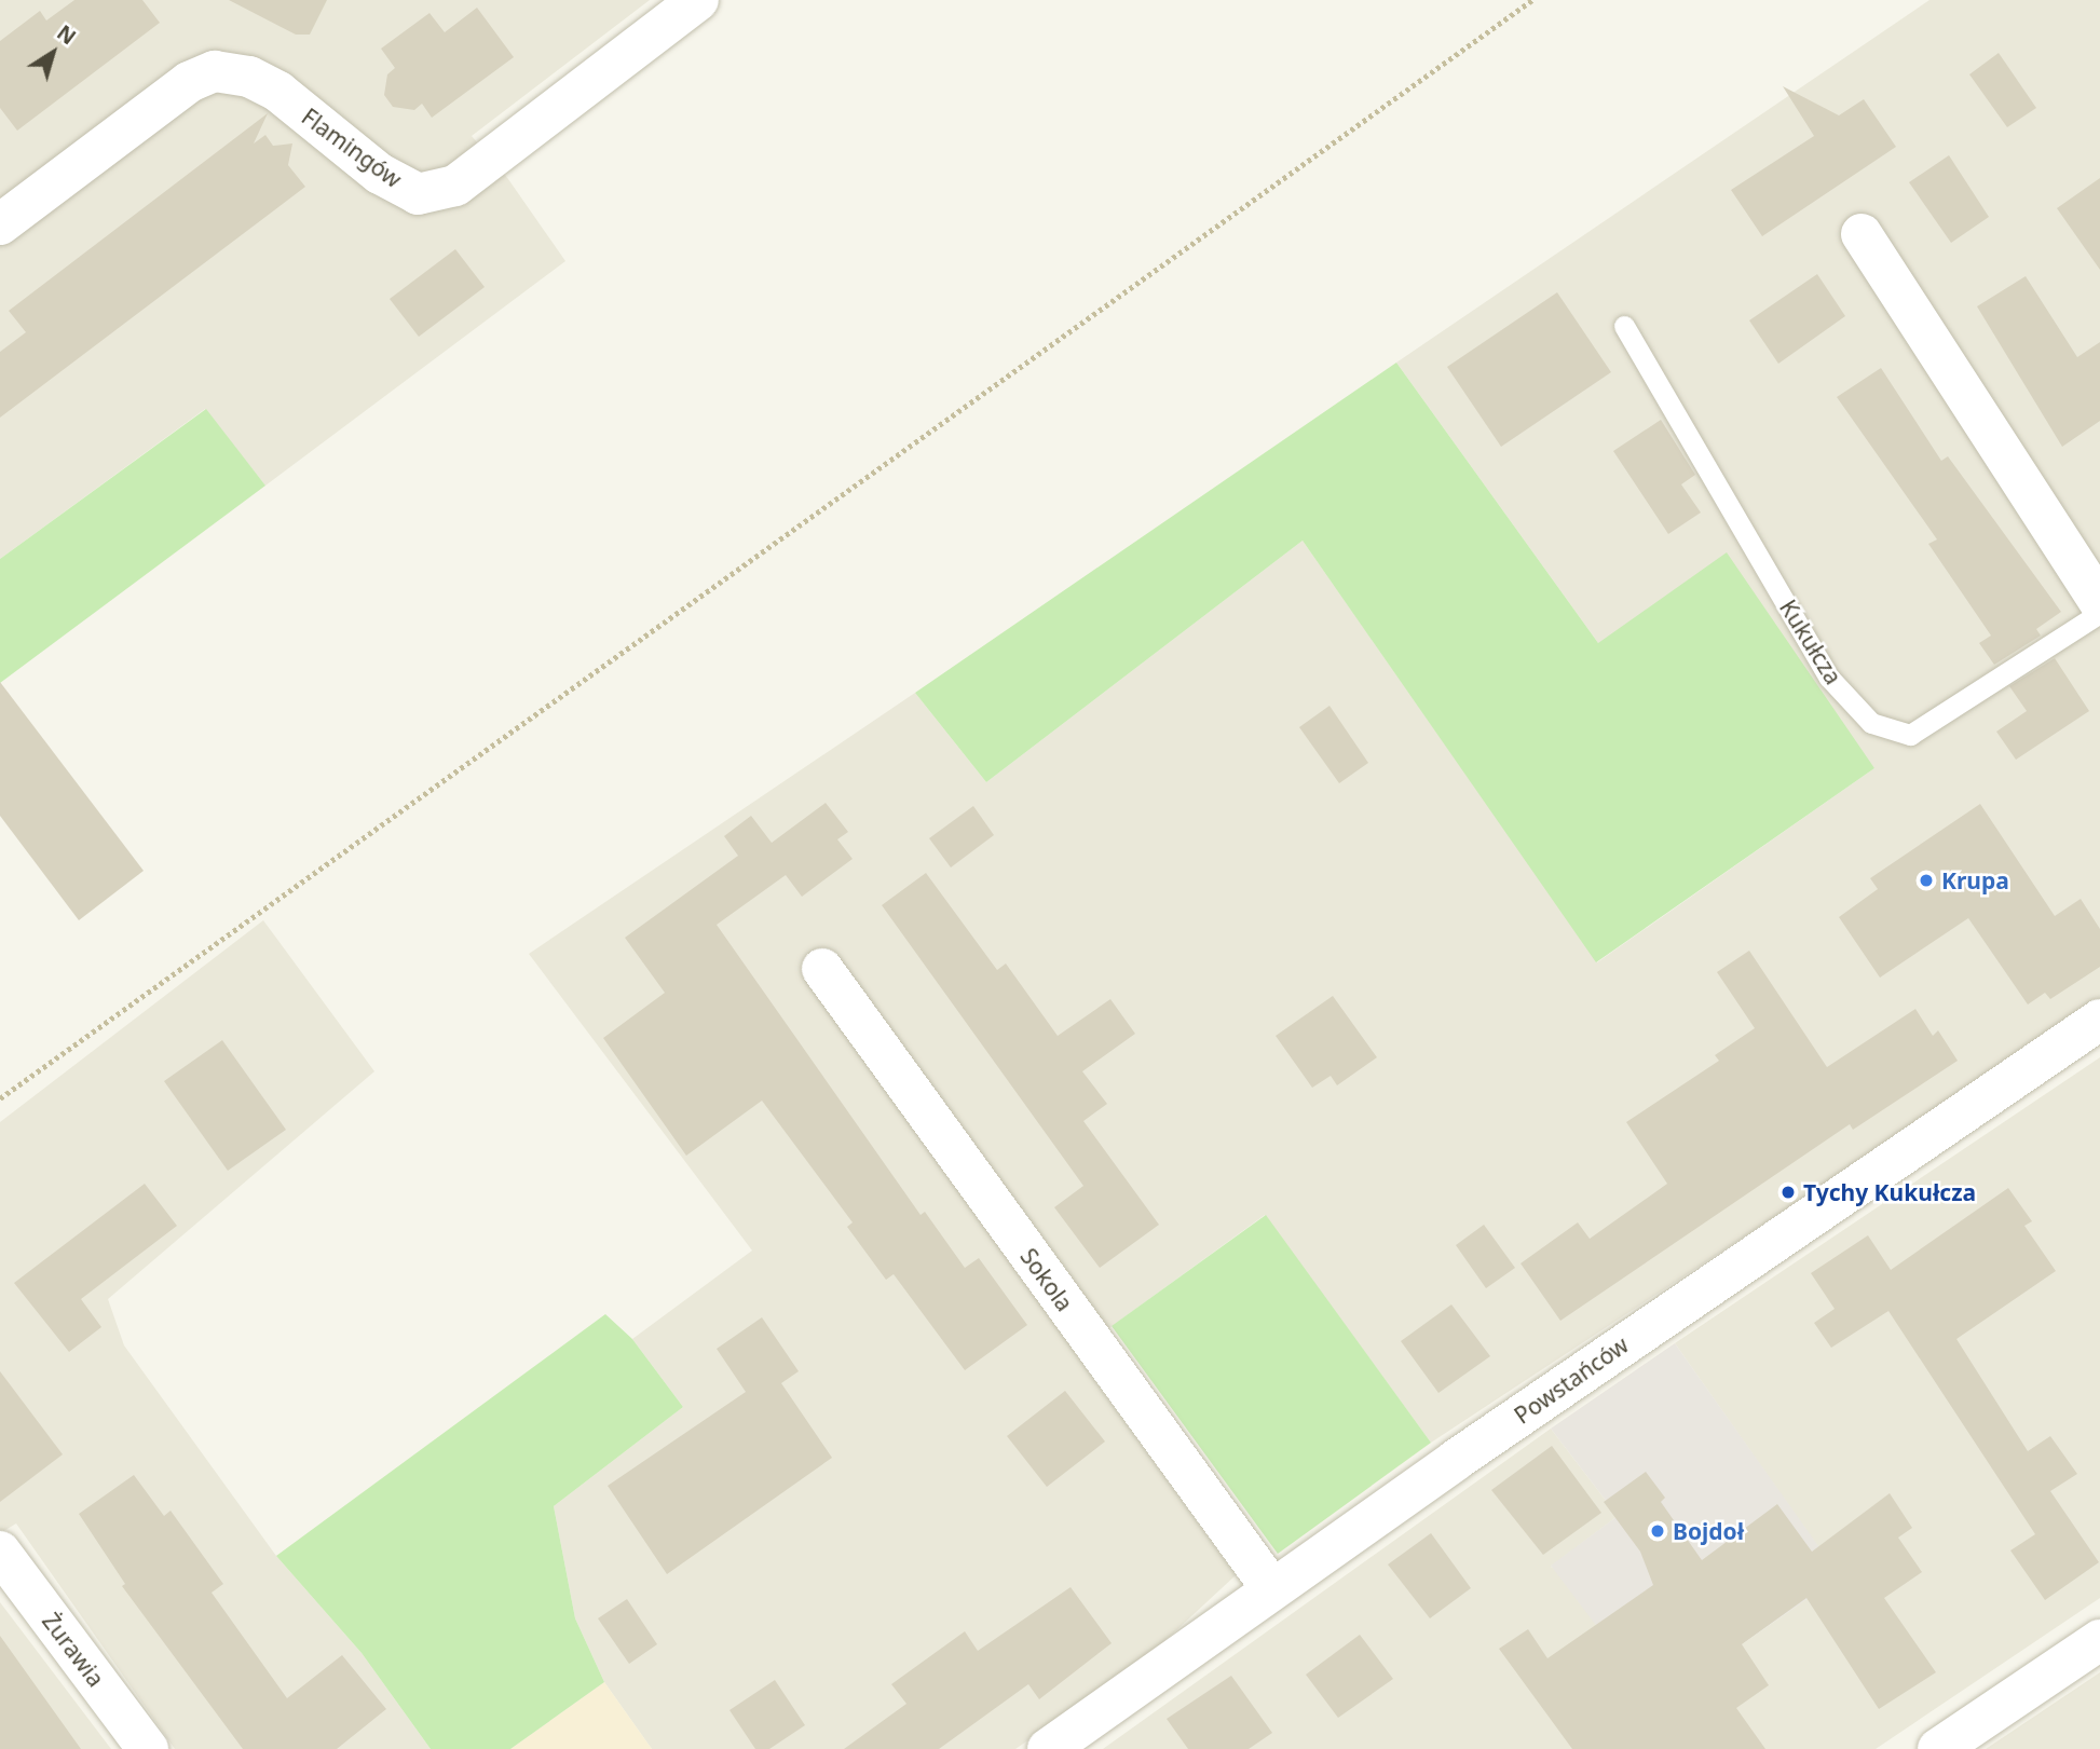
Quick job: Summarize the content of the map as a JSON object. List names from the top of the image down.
{
  "streets": {
    "street": [
      "Flamingów",
      "Sokola",
      "Powstańców",
      "Żurawia"
    ],
    "lane": ["Kukułcza"]
  },
  "crossings": [
    ["Sokola", "Powstańców"]
  ],
  "places": ["Krupa", "Tychy Kukułcza", "Bojdoł"],
  "north": "top right"
}
